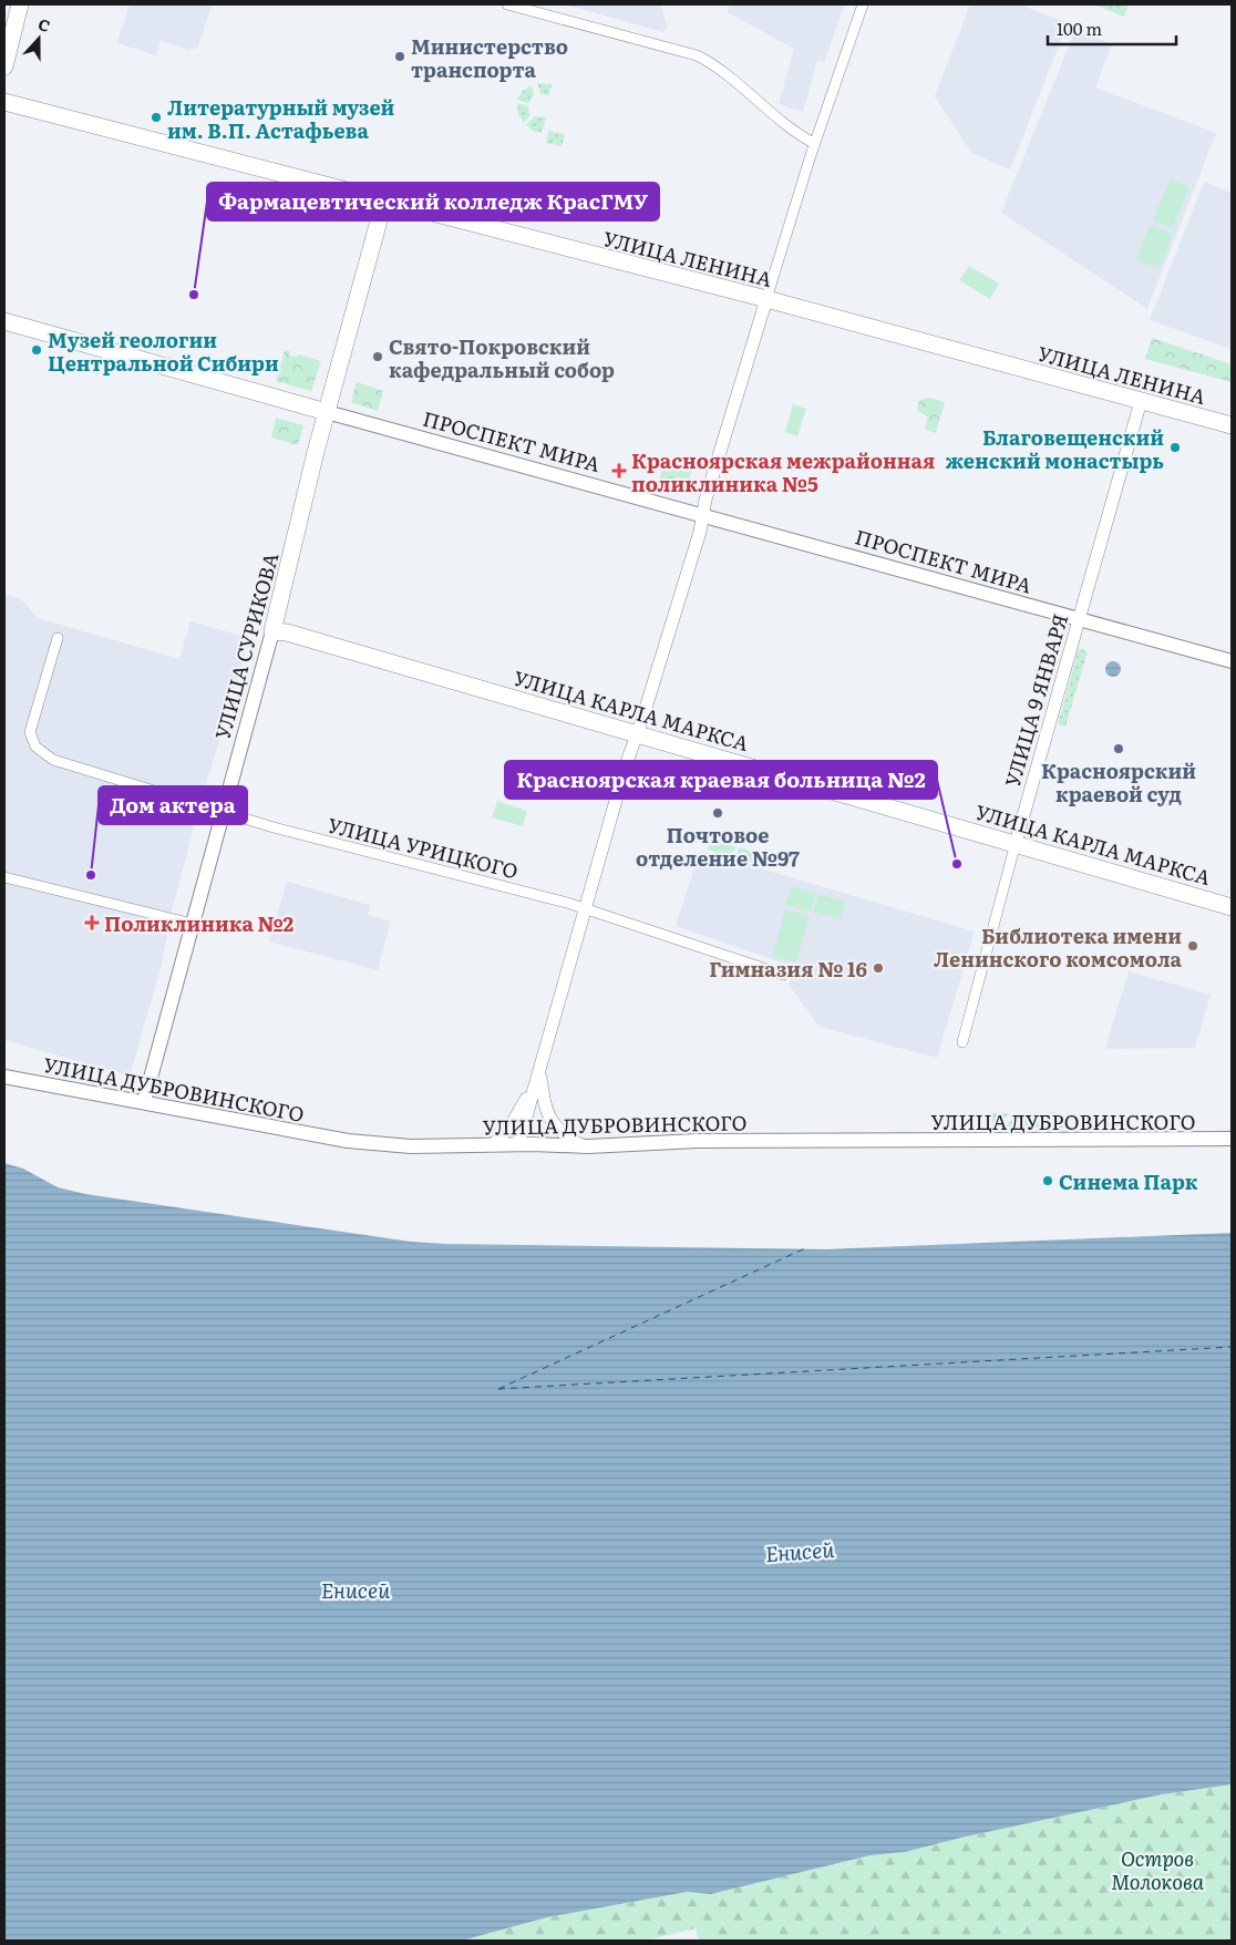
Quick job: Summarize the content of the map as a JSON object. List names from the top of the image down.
{
  "streets": {
    "main road": [
      "УЛИЦА ЛЕНИНА",
      "ПРОСПЕКТ МИРА",
      "УЛИЦА СУРИКОВА",
      "УЛИЦА КАРЛА МАРКСА",
      "УЛИЦА ДУБРОВИНСКОГО"
    ],
    "street": ["УЛИЦА 9 ЯНВАРЯ", "УЛИЦА УРИЦКОГО"]
  },
  "crossings": [
    ["УЛИЦА ЛЕНИНА", "УЛИЦА СУРИКОВА"],
    ["УЛИЦА ЛЕНИНА", "УЛИЦА 9 ЯНВАРЯ"],
    ["ПРОСПЕКТ МИРА", "УЛИЦА СУРИКОВА"],
    ["ПРОСПЕКТ МИРА", "УЛИЦА 9 ЯНВАРЯ"],
    ["УЛИЦА СУРИКОВА", "УЛИЦА КАРЛА МАРКСА"],
    ["УЛИЦА СУРИКОВА", "УЛИЦА УРИЦКОГО"],
    ["УЛИЦА СУРИКОВА", "УЛИЦА ДУБРОВИНСКОГО"],
    ["УЛИЦА 9 ЯНВАРЯ", "УЛИЦА КАРЛА МАРКСА"]
  ],
  "water": ["Енисей"],
  "parks": ["Остров Молокова"],
  "places": {
    "other": [
      "Министерство транспорта",
      "Литературный музей им. В.П. Астафьева",
      "Фармацевтический колледж КрасГМУ",
      "Музей геологии Центральной Сибири",
      "Свято-Покровский кафедральный собор",
      "Благовещенский женский монастырь",
      "Красноярский краевой суд",
      "Почтовое отделение №97",
      "Красноярская краевая больница №2",
      "Дом актера",
      "Библиотека имени Ленинского комсомола",
      "Гимназия № 16",
      "Синема Парк"
    ],
    "health": ["Красноярская межрайонная поликлиника №5", "Поликлиника №2"]
  },
  "scale_bar": "100 m",
  "north": "top"
}
